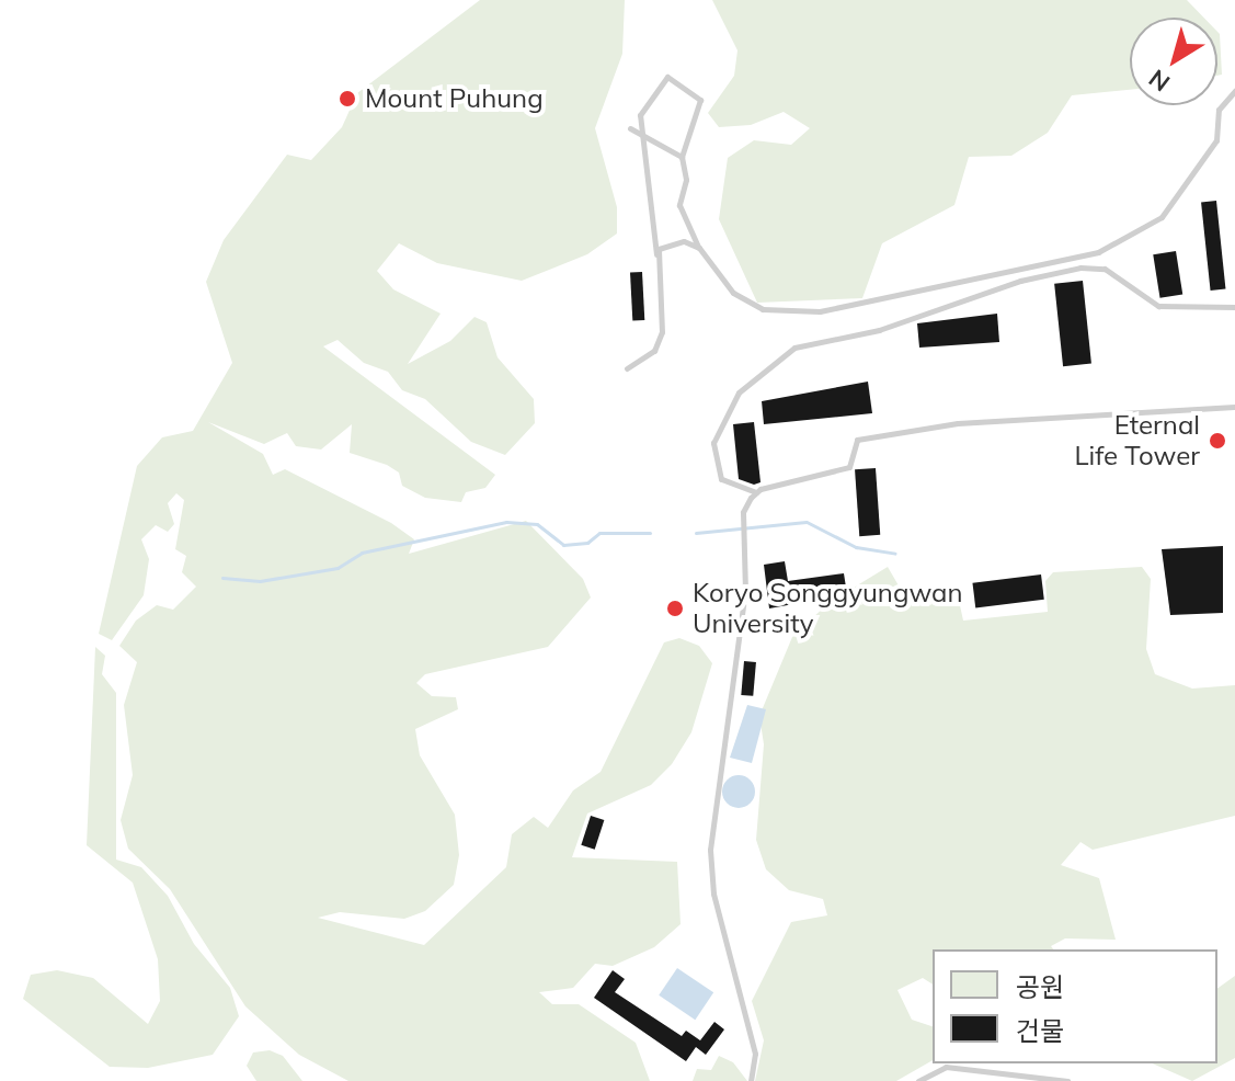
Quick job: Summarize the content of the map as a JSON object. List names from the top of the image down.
{
  "places": ["Mount Puhung", "Eternal Life Tower", "Koryo Songgyungwan University"],
  "legend": ["공원", "건물"],
  "north": "bottom left"
}
